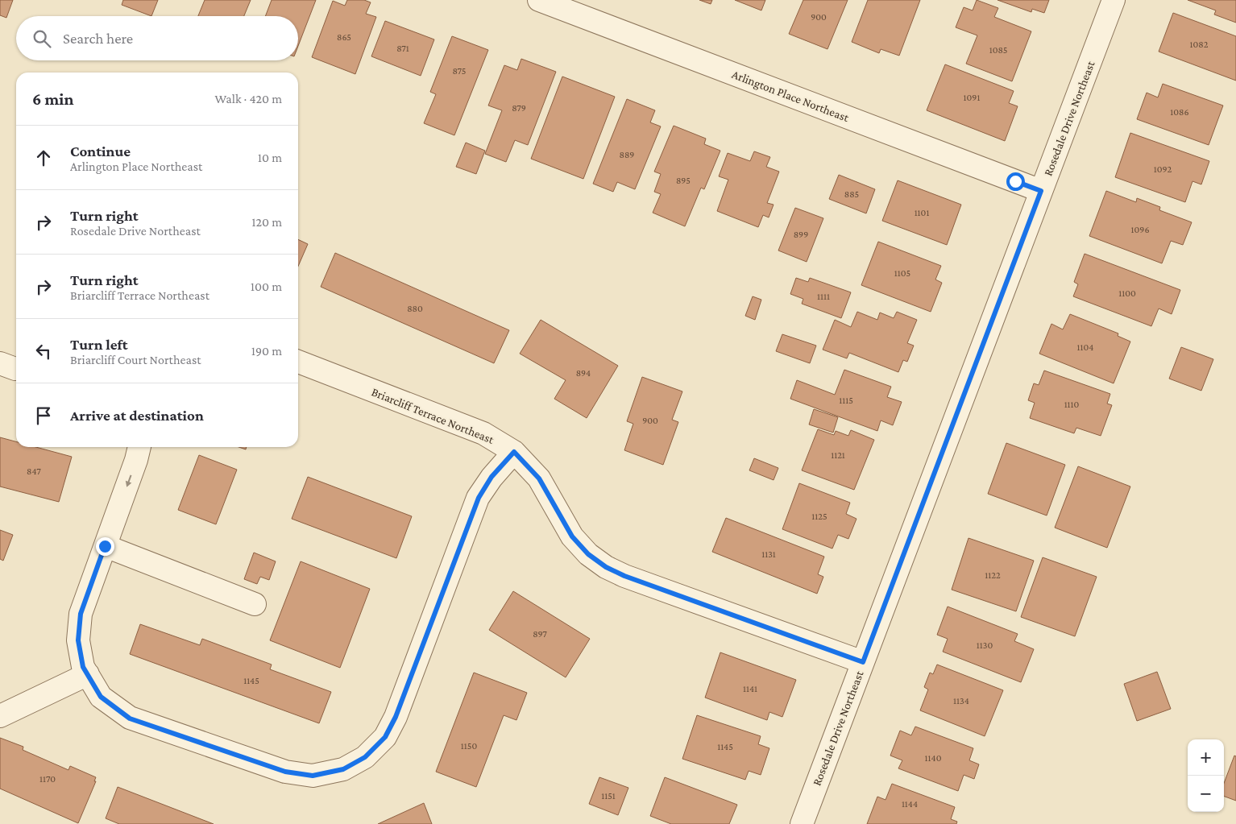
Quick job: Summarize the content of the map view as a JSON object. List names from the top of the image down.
{
  "streets": {
    "street": ["Arlington Place Northeast", "Rosedale Drive Northeast", "Briarcliff Terrace Northeast"]
  },
  "crossings": [
    ["Arlington Place Northeast", "Rosedale Drive Northeast"],
    ["Rosedale Drive Northeast", "Briarcliff Terrace Northeast"]
  ],
  "house_numbers": [
    "900",
    "865",
    "1082",
    "871",
    "1085",
    "875",
    "1091",
    "879",
    "1086",
    "889",
    "1092",
    "895",
    "885",
    "1101",
    "1096",
    "899",
    "1105",
    "1100",
    "1111",
    "880",
    "1104",
    "894",
    "1115",
    "1110",
    "900",
    "1121",
    "847",
    "1125",
    "1131",
    "1122",
    "897",
    "1130",
    "1145",
    "1141",
    "1134",
    "1150",
    "1145",
    "1140",
    "1170",
    "1151",
    "1144"
  ],
  "page": {
    "search": "Search here",
    "heading": ["6 min", "Walk · 420 m"],
    "list": [
      ["Continue", "Arlington Place Northeast", "10 m"],
      ["Turn right", "Rosedale Drive Northeast", "120 m"],
      ["Turn right", "Briarcliff Terrace Northeast", "100 m"],
      ["Turn left", "Briarcliff Court Northeast", "190 m"],
      "Arrive at destination"
    ],
    "map_buttons": ["+", "−"]
  }
}
